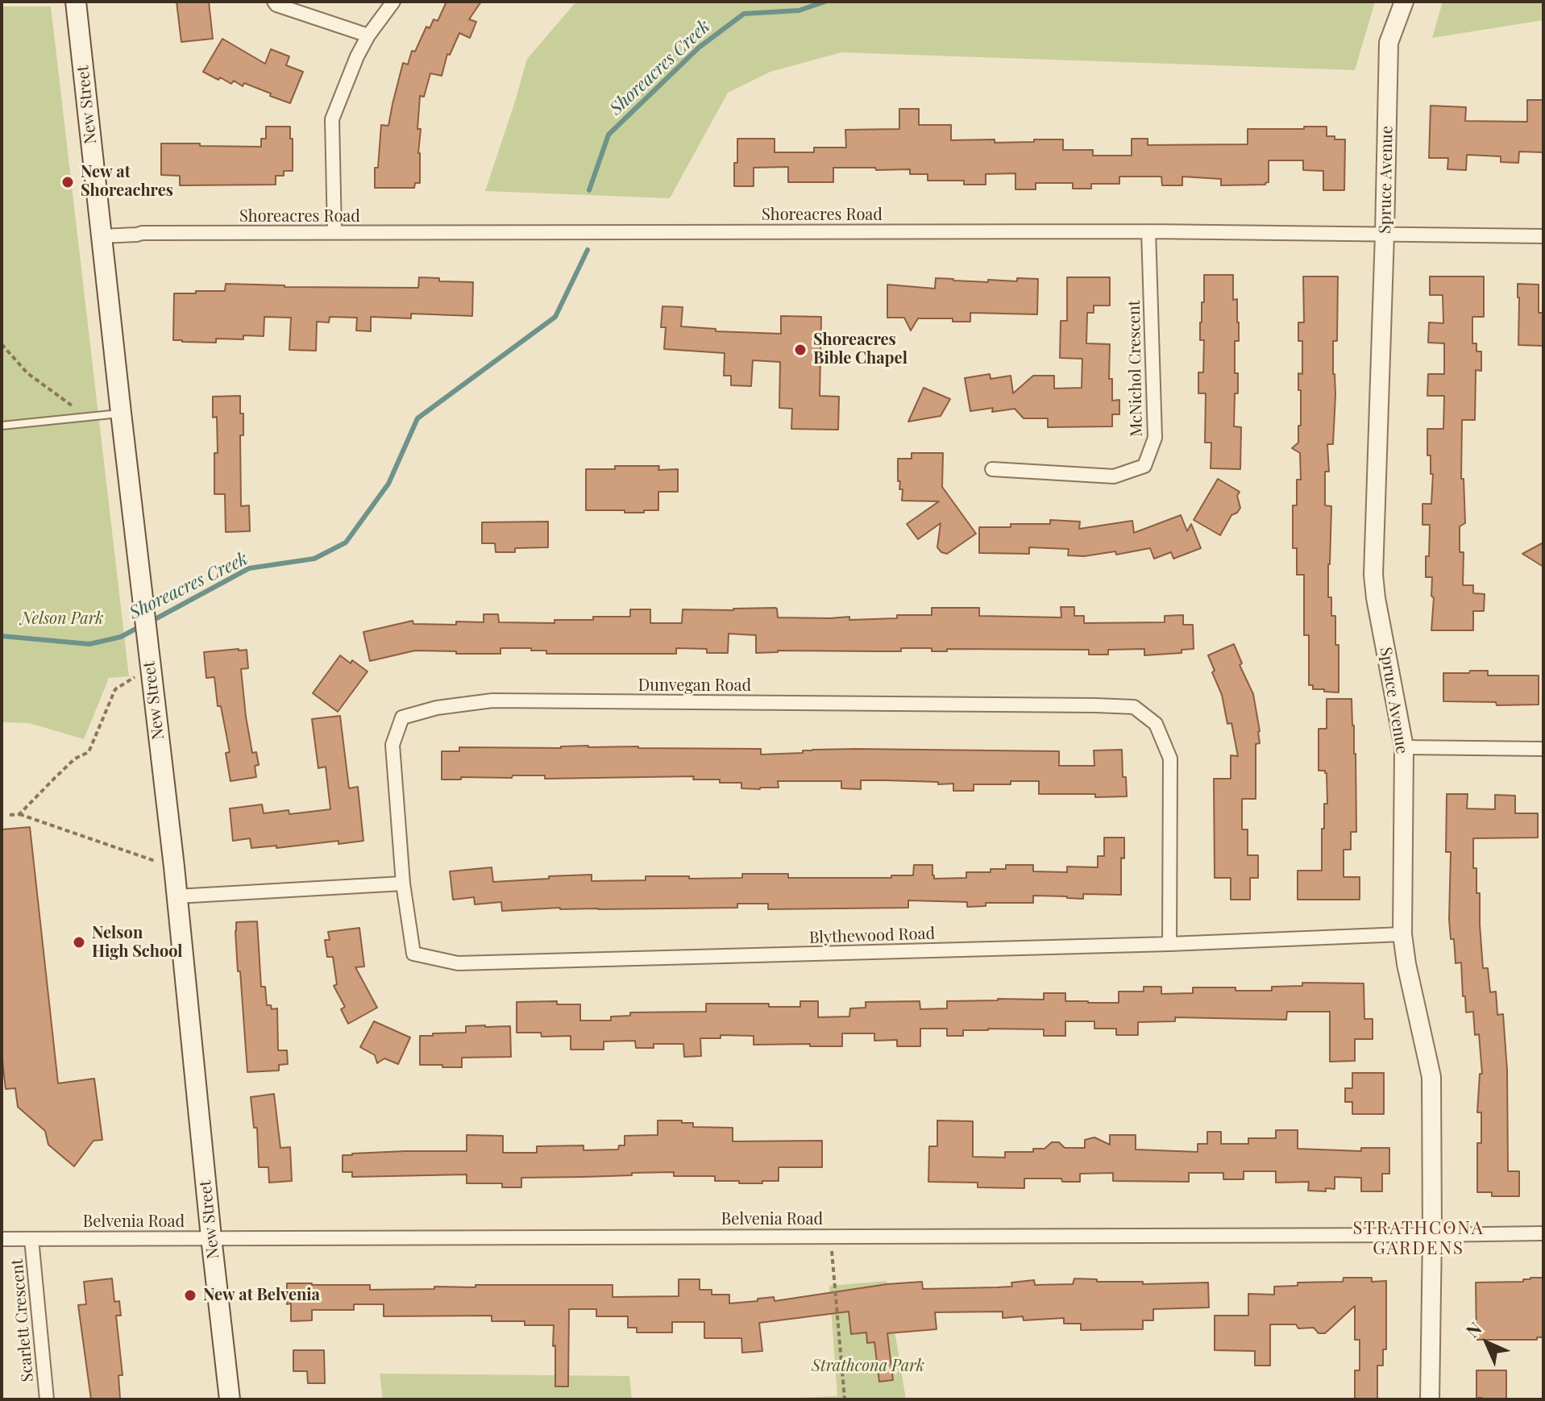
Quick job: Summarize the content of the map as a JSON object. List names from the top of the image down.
{
  "streets": {
    "main road": ["New Street"],
    "street": [
      "Spruce Avenue",
      "Shoreacres Road",
      "McNichol Crescent",
      "Dunvegan Road",
      "Blythewood Road",
      "Belvenia Road",
      "Scarlett Crescent"
    ]
  },
  "crossings": [
    ["New Street", "Shoreacres Road"],
    ["New Street", "Belvenia Road"],
    ["Spruce Avenue", "Shoreacres Road"],
    ["Spruce Avenue", "Blythewood Road"],
    ["Spruce Avenue", "Belvenia Road"],
    ["Shoreacres Road", "McNichol Crescent"],
    ["Dunvegan Road", "Blythewood Road"],
    ["Belvenia Road", "Scarlett Crescent"]
  ],
  "districts": ["STRATHCONA GARDENS"],
  "water": ["Shoreacres Creek"],
  "parks": ["Nelson Park", "Strathcona Park"],
  "places": [
    "New at Shoreachres",
    "Shoreacres Bible Chapel",
    "Nelson High School",
    "New at Belvenia"
  ],
  "north": "top left"
}
